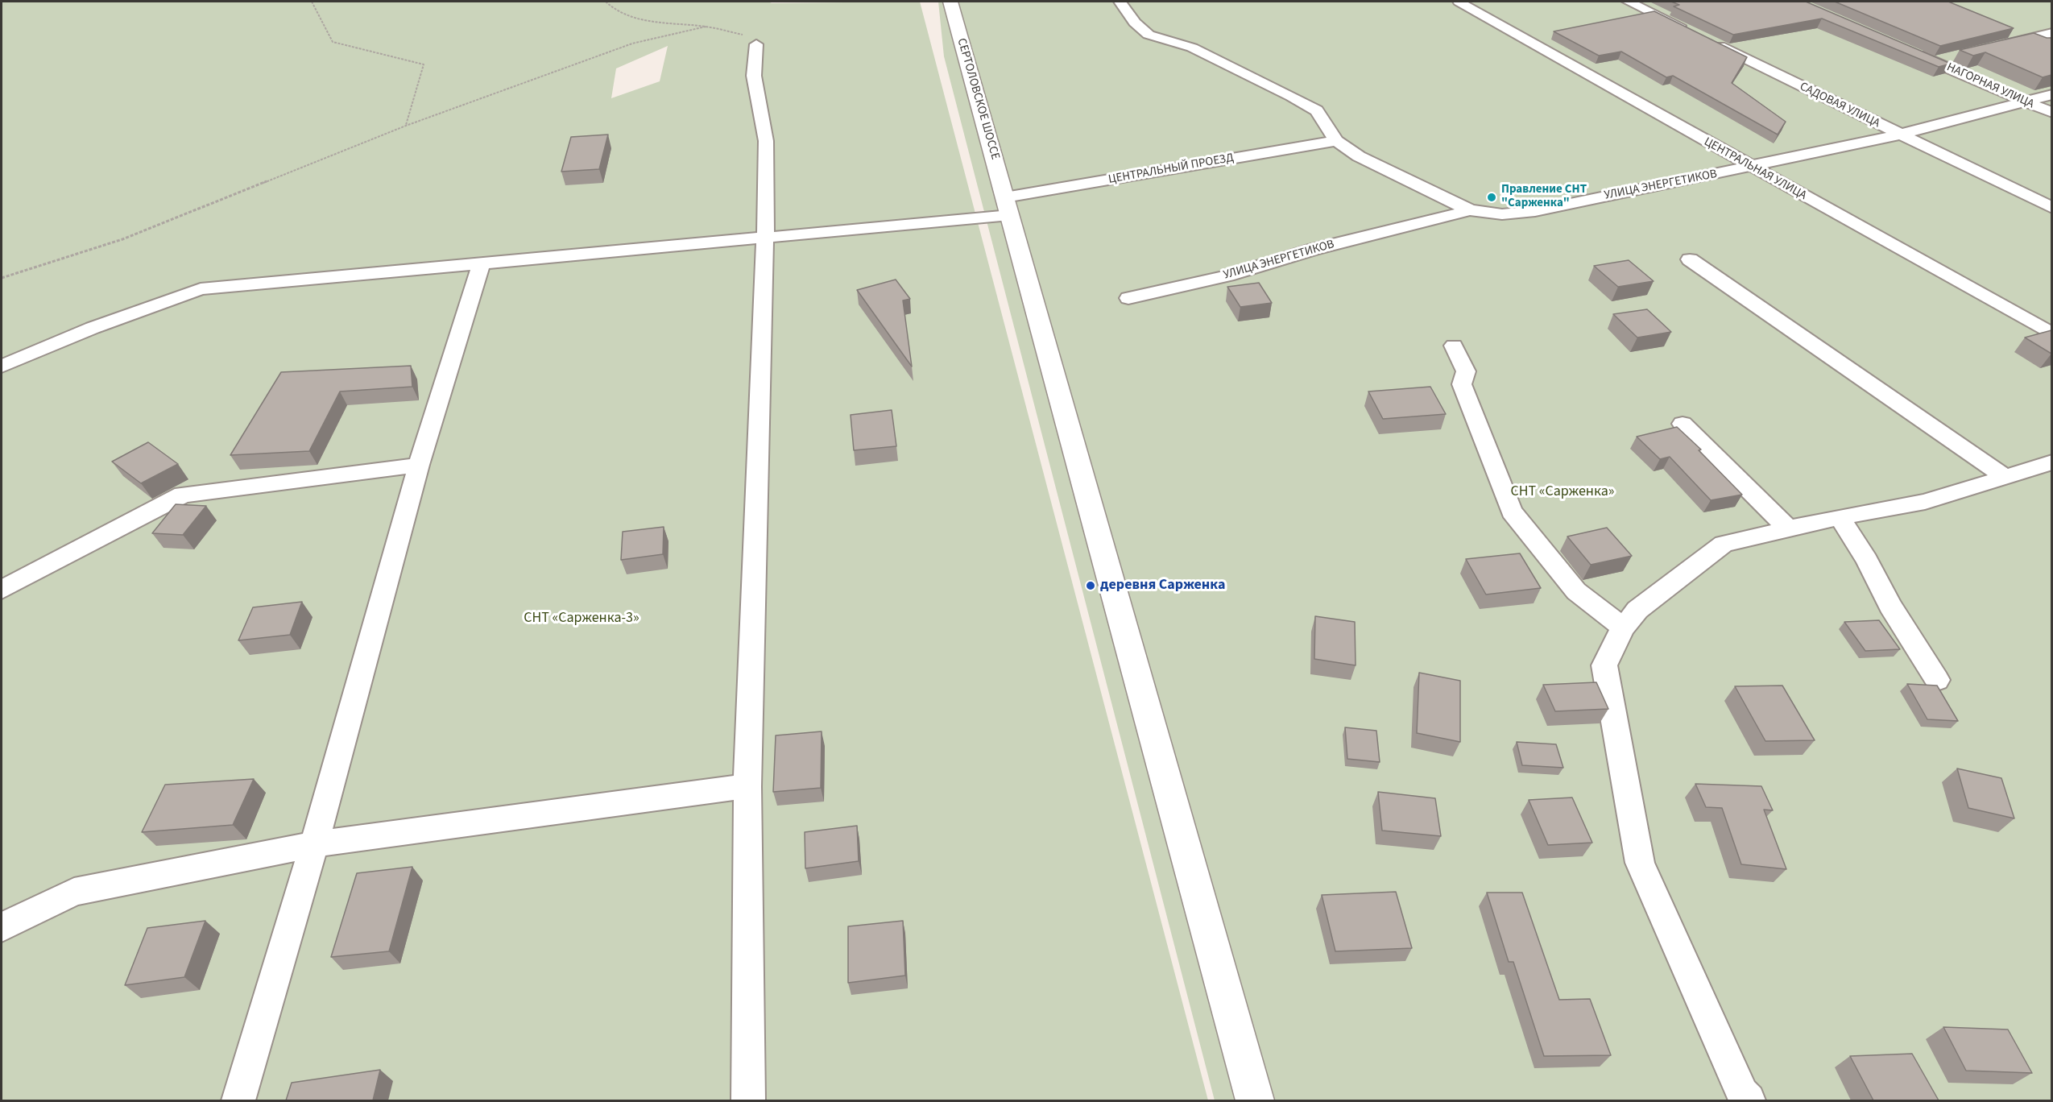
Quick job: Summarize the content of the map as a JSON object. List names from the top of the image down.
{
  "streets": {
    "main road": ["СЕРТОЛОВСКОЕ ШОССЕ"],
    "street": [
      "НАГОРНАЯ УЛИЦА",
      "САДОВАЯ УЛИЦА",
      "ЦЕНТРАЛЬНЫЙ ПРОЕЗД",
      "ЦЕНТРАЛЬНАЯ УЛИЦА",
      "УЛИЦА ЭНЕРГЕТИКОВ"
    ]
  },
  "crossings": [
    ["НАГОРНАЯ УЛИЦА", "УЛИЦА ЭНЕРГЕТИКОВ"],
    ["СЕРТОЛОВСКОЕ ШОССЕ", "ЦЕНТРАЛЬНЫЙ ПРОЕЗД"],
    ["САДОВАЯ УЛИЦА", "УЛИЦА ЭНЕРГЕТИКОВ"],
    ["ЦЕНТРАЛЬНАЯ УЛИЦА", "УЛИЦА ЭНЕРГЕТИКОВ"]
  ],
  "parks": ["СНТ «Сарженка»", "СНТ «Сарженка-3»"],
  "places": ["Правление СНТ \"Сарженка\"", "деревня Сарженка"]
}
